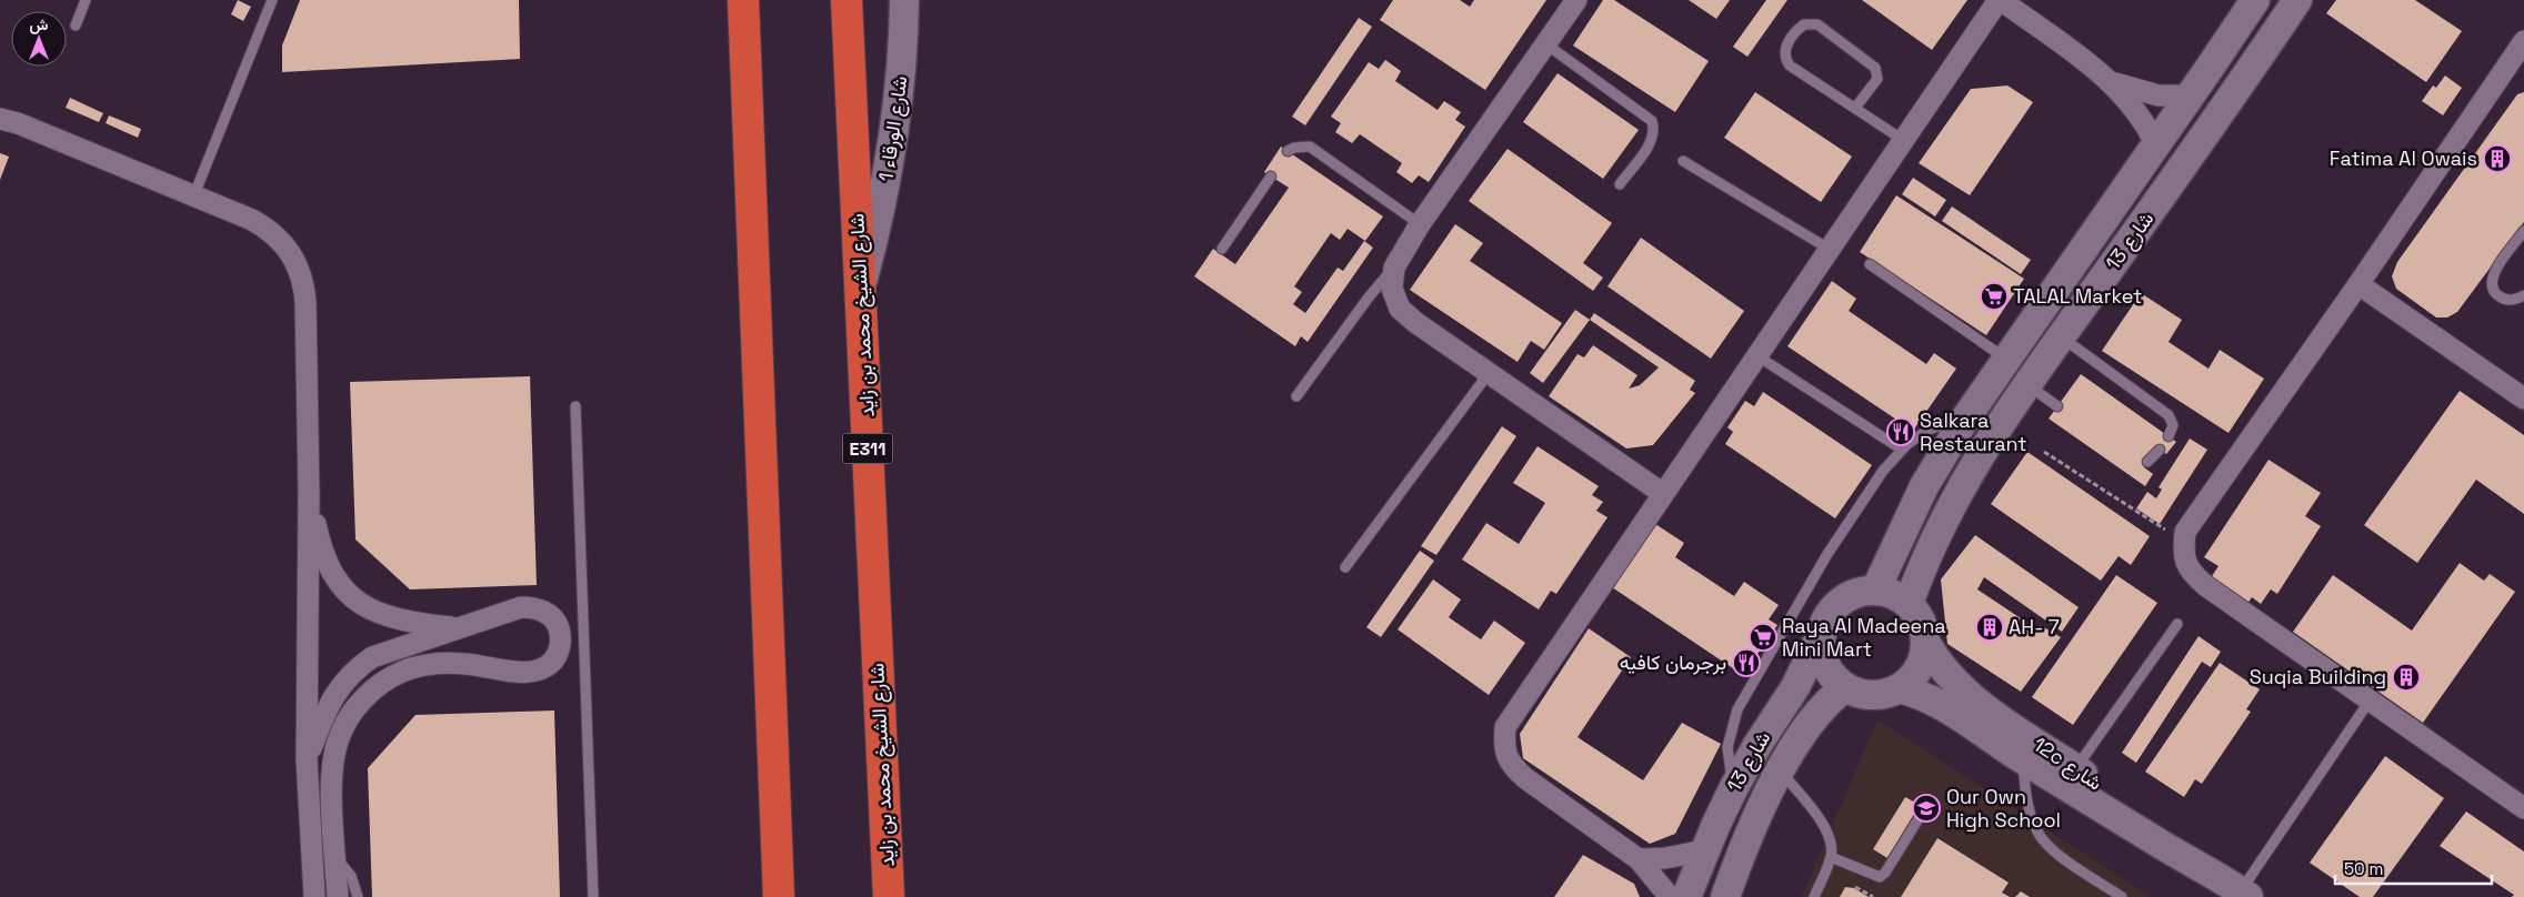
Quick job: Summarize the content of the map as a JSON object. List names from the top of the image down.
{
  "streets": {
    "highway": ["شارع الشيخ محمد بن زايد", "E311"],
    "street": ["شارع الورقاء 1", "شارع 13", "12c شارع"]
  },
  "crossings": [
    ["شارع الورقاء 1", "شارع الشيخ محمد بن زايد"],
    ["شارع 13", "12c شارع"]
  ],
  "places": {
    "building": ["Fatima Al Owais", "AH- 7", "Suqia Building"],
    "supermarket": ["TALAL Market", "Raya Al Madeena Mini Mart"],
    "restaurant": ["Salkara Restaurant", "برجرمان كافيه"],
    "school or university": ["Our Own High School"]
  },
  "scale_bar": "50 m",
  "north": "top"
}
